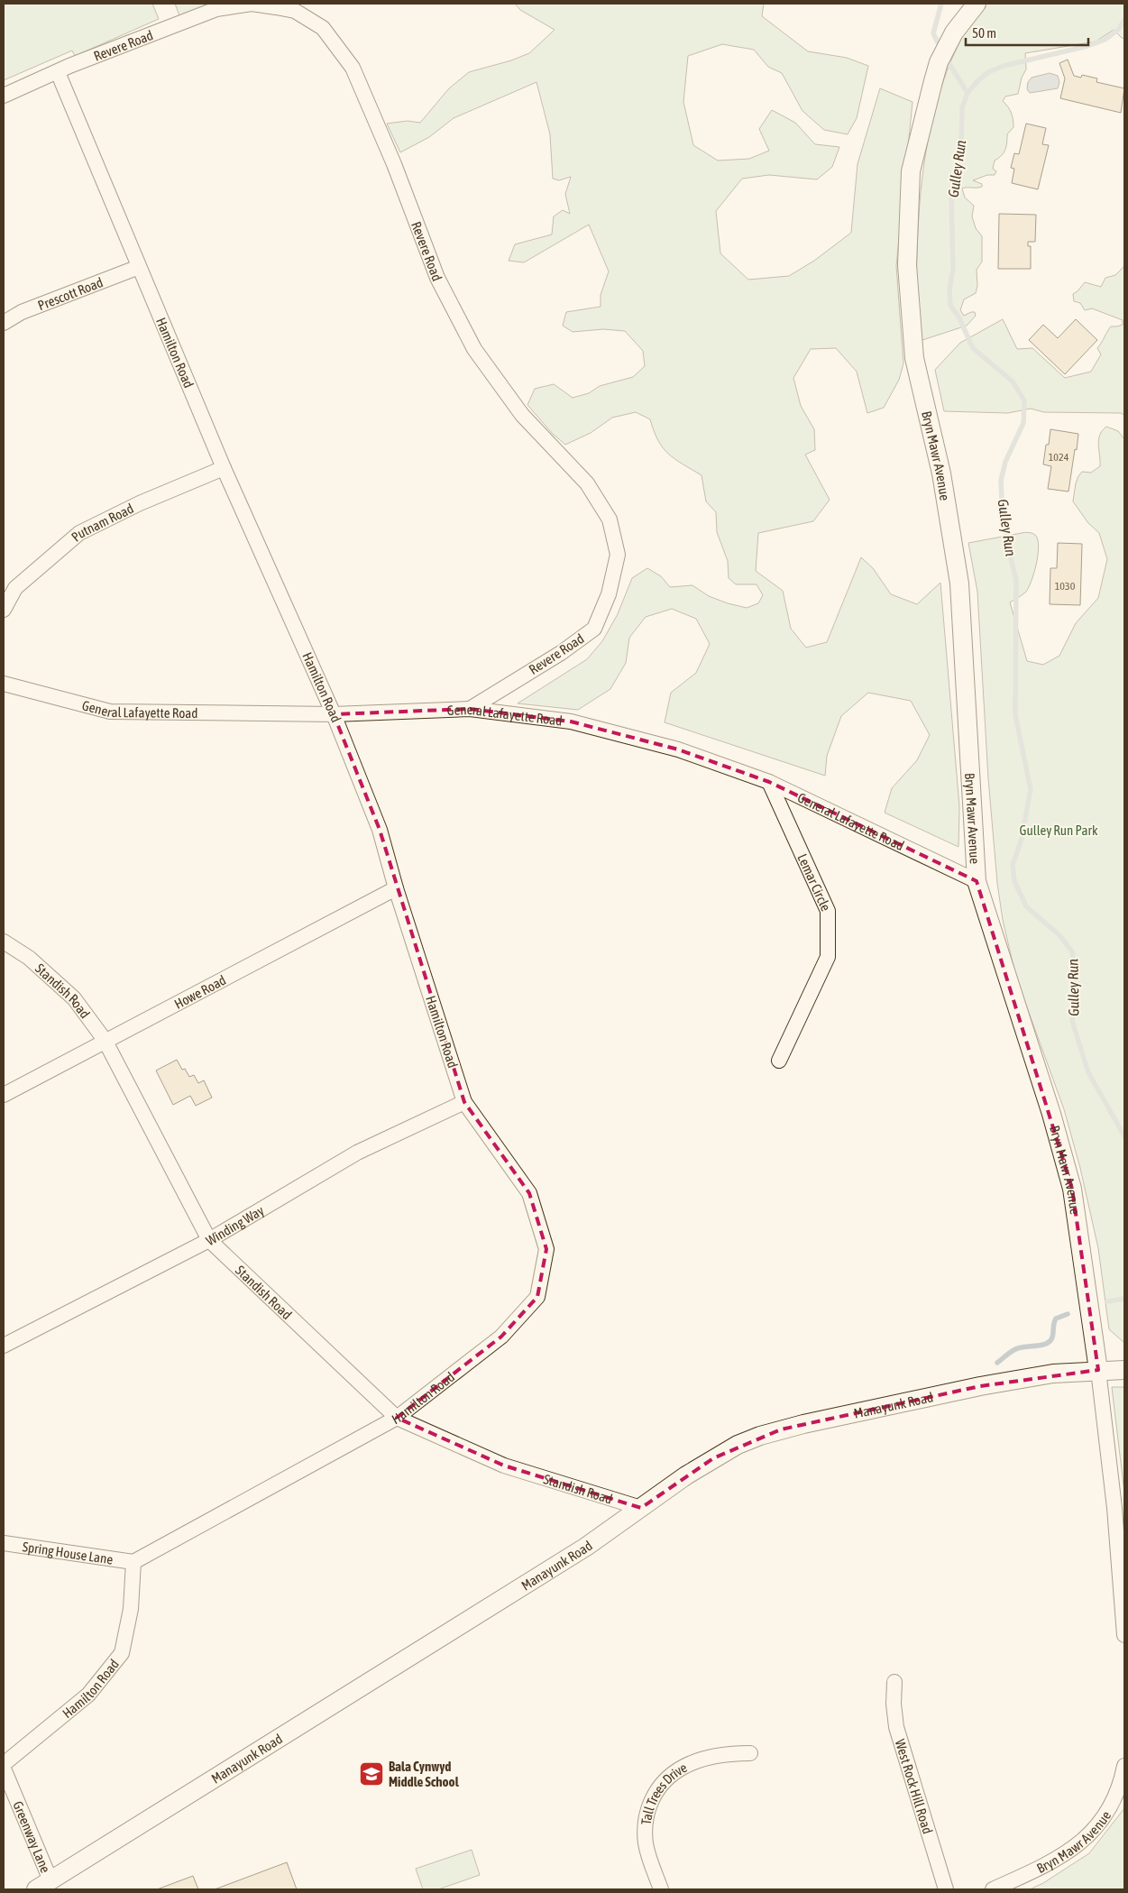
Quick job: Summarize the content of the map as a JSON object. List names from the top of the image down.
{
  "streets": {
    "street": [
      "Revere Road",
      "Prescott Road",
      "Hamilton Road",
      "Bryn Mawr Avenue",
      "Putnam Road",
      "General Lafayette Road",
      "Lemar Circle",
      "Howe Road",
      "Standish Road",
      "Winding Way",
      "Manayunk Road",
      "Spring House Lane",
      "West Rock Hill Road",
      "Tall Trees Drive",
      "Greenway Lane"
    ]
  },
  "crossings": [
    ["Revere Road", "Hamilton Road"],
    ["Revere Road", "General Lafayette Road"],
    ["Prescott Road", "Hamilton Road"],
    ["Hamilton Road", "Putnam Road"],
    ["Hamilton Road", "General Lafayette Road"],
    ["Hamilton Road", "Howe Road"],
    ["Hamilton Road", "Standish Road"],
    ["Hamilton Road", "Winding Way"],
    ["Hamilton Road", "Spring House Lane"],
    ["Bryn Mawr Avenue", "General Lafayette Road"],
    ["Bryn Mawr Avenue", "Manayunk Road"],
    ["General Lafayette Road", "Lemar Circle"],
    ["Howe Road", "Standish Road"],
    ["Standish Road", "Winding Way"],
    ["Standish Road", "Manayunk Road"],
    ["Manayunk Road", "Greenway Lane"]
  ],
  "water": ["Gulley Run"],
  "parks": ["Gulley Run Park"],
  "places": {
    "school or university": ["Bala Cynwyd Middle School"]
  },
  "house_numbers": ["1024", "1030"],
  "scale_bar": "50 m"
}
